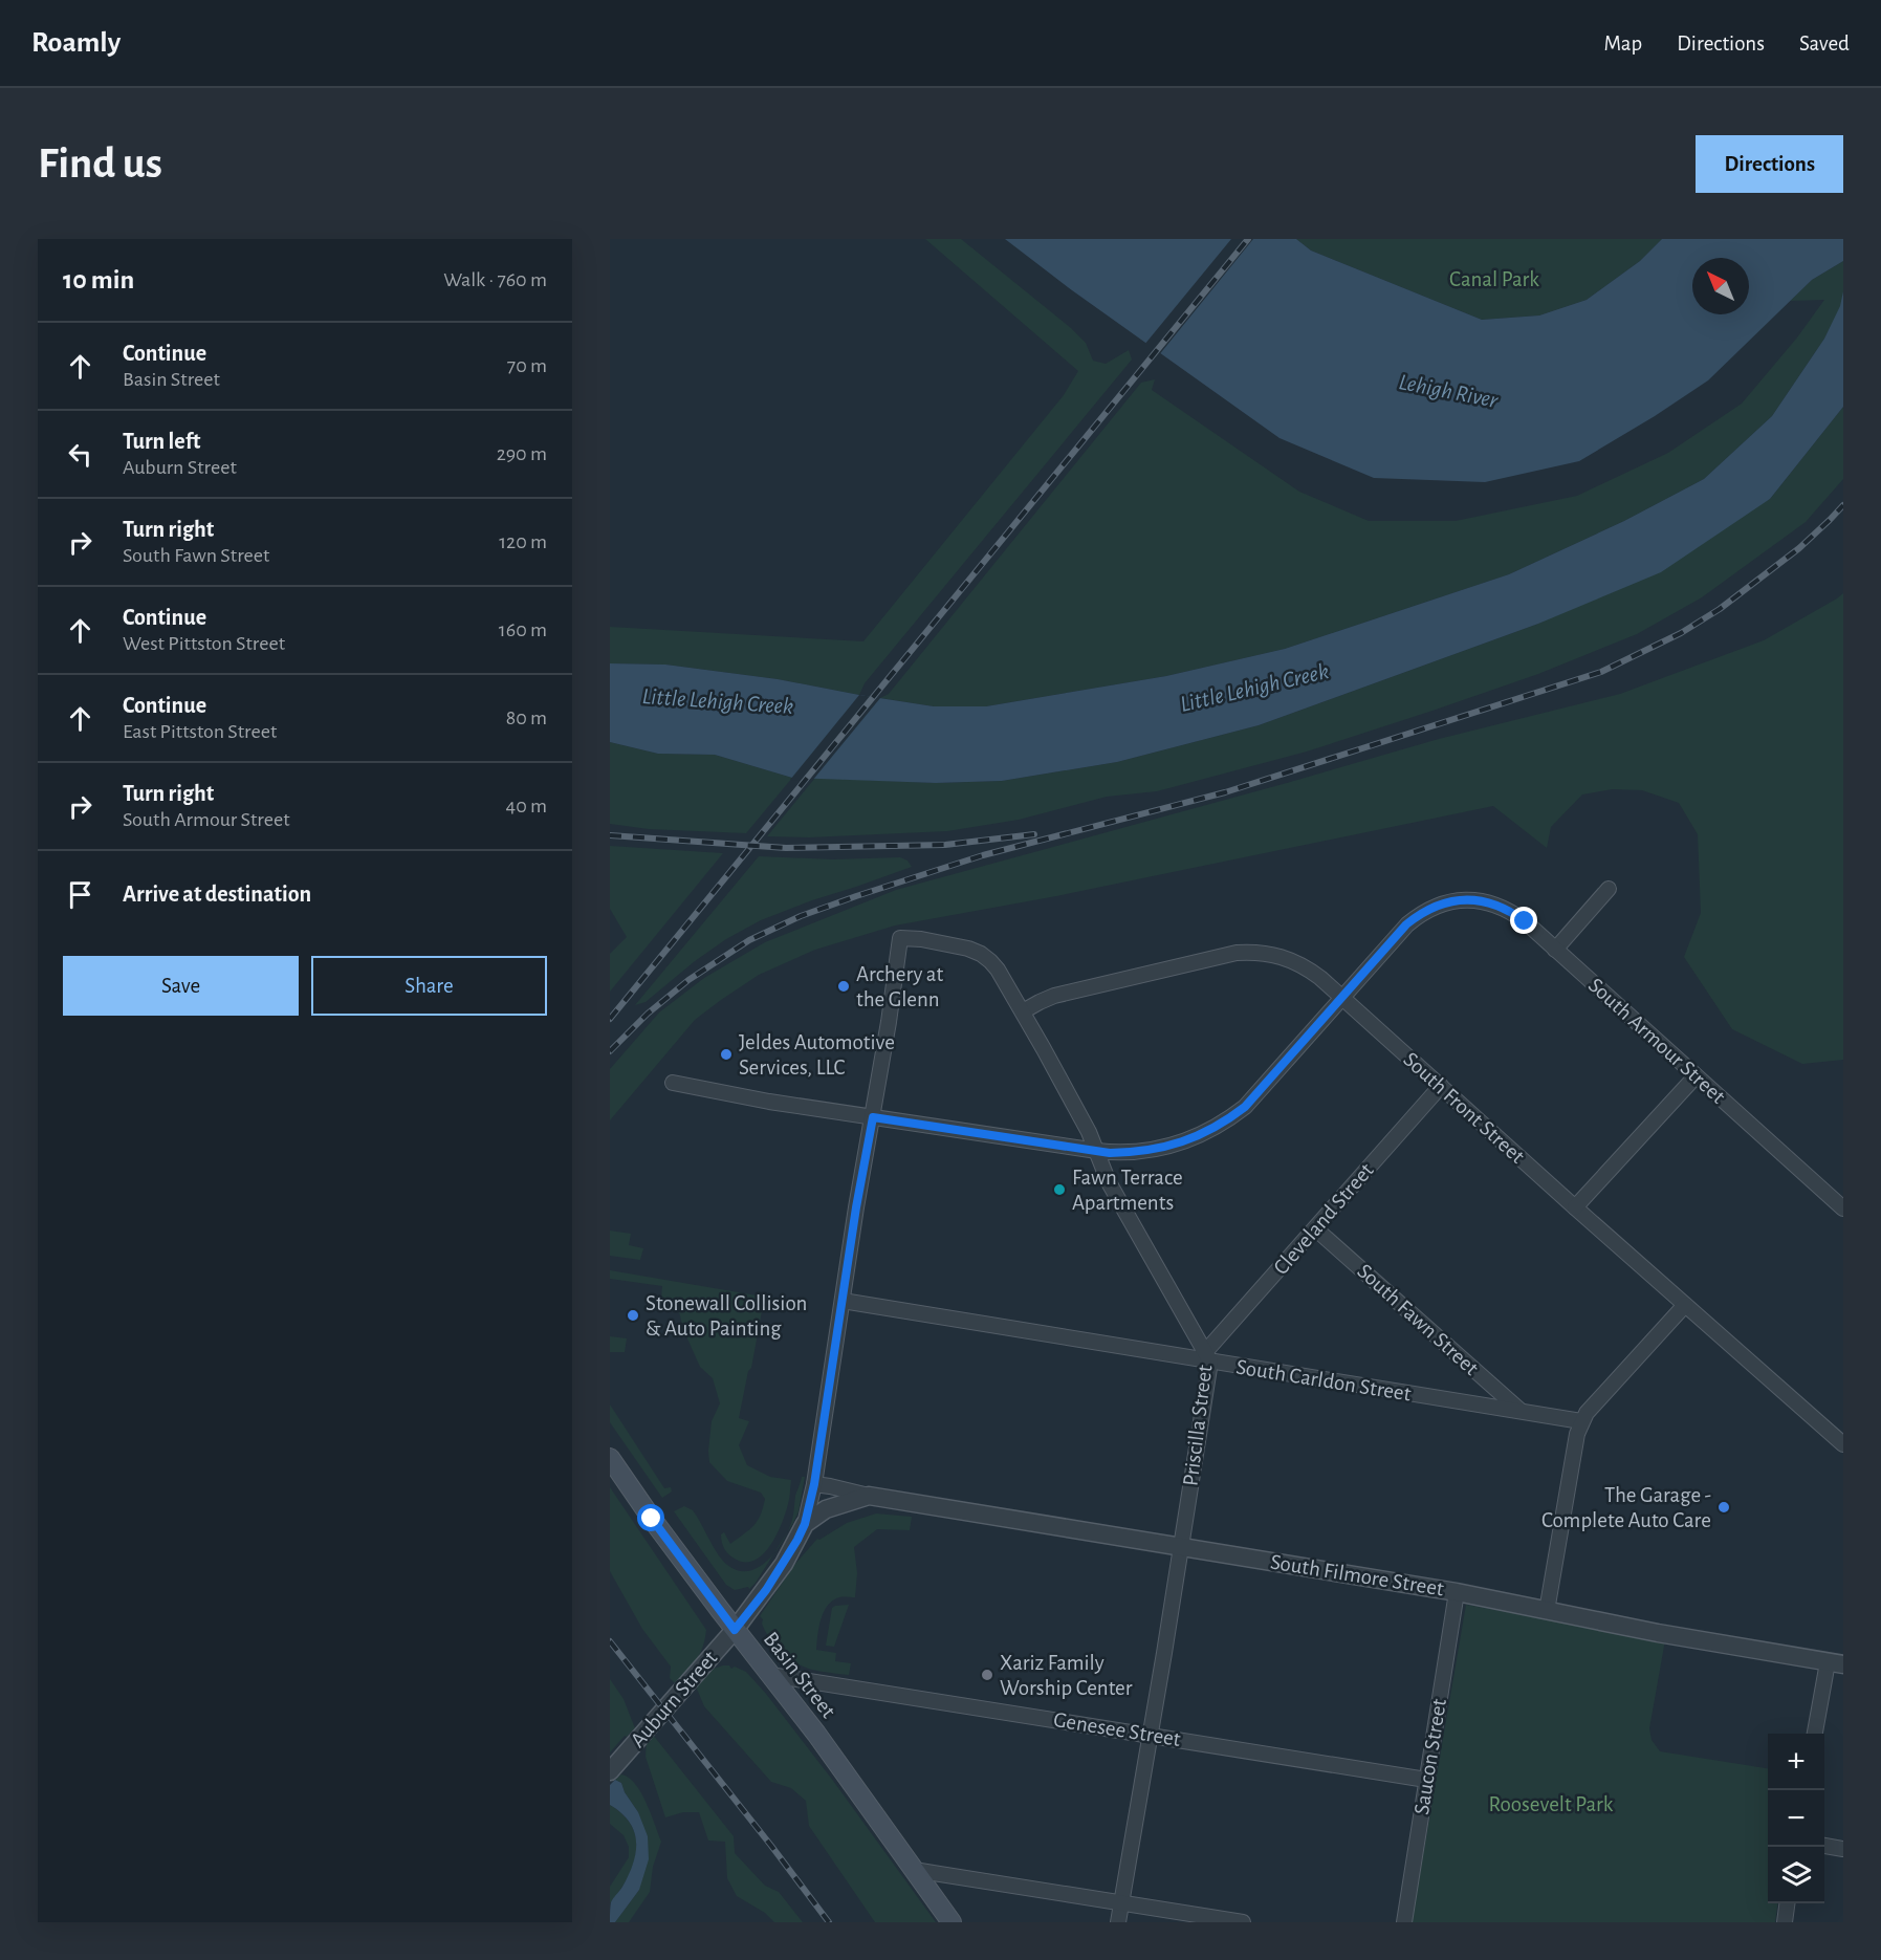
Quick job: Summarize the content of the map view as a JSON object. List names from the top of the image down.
{
  "streets": {
    "main road": ["Basin Street"],
    "street": [
      "South Armour Street",
      "South Front Street",
      "Cleveland Street",
      "South Fawn Street",
      "South Carldon Street",
      "Priscilla Street",
      "South Filmore Street",
      "Auburn Street",
      "Genesee Street",
      "Saucon Street"
    ]
  },
  "crossings": [
    ["South Armour Street", "South Front Street"],
    ["South Front Street", "Cleveland Street"],
    ["South Front Street", "Priscilla Street"],
    ["Cleveland Street", "South Fawn Street"],
    ["Cleveland Street", "South Carldon Street"],
    ["Cleveland Street", "Priscilla Street"],
    ["South Fawn Street", "South Carldon Street"],
    ["South Carldon Street", "Priscilla Street"],
    ["South Carldon Street", "Auburn Street"],
    ["Priscilla Street", "South Filmore Street"],
    ["Priscilla Street", "Auburn Street"],
    ["Priscilla Street", "Genesee Street"],
    ["South Filmore Street", "Auburn Street"],
    ["South Filmore Street", "Saucon Street"],
    ["Basin Street", "Auburn Street"],
    ["Basin Street", "Genesee Street"],
    ["Genesee Street", "Saucon Street"]
  ],
  "water": ["Lehigh River", "Little Lehigh Creek"],
  "parks": ["Canal Park", "Roosevelt Park"],
  "places": [
    "Archery at the Glenn",
    "Jeldes Automotive Services, LLC",
    "Fawn Terrace Apartments",
    "Stonewall Collision & Auto Painting",
    "The Garage - Complete Auto Care",
    "Xariz Family Worship Center"
  ],
  "north": "top left",
  "page": {
    "header": "Roamly",
    "nav": ["Map", "Directions", "Saved"],
    "buttons": [
      "Directions",
      ["Save", "Share"]
    ],
    "title": "Find us",
    "heading": ["10 min", "Walk · 760 m"],
    "list": [
      ["Continue", "Basin Street", "70 m"],
      ["Turn left", "Auburn Street", "290 m"],
      ["Turn right", "South Fawn Street", "120 m"],
      ["Continue", "West Pittston Street", "160 m"],
      ["Continue", "East Pittston Street", "80 m"],
      ["Turn right", "South Armour Street", "40 m"],
      "Arrive at destination"
    ],
    "map_buttons": ["+", "−"]
  }
}
